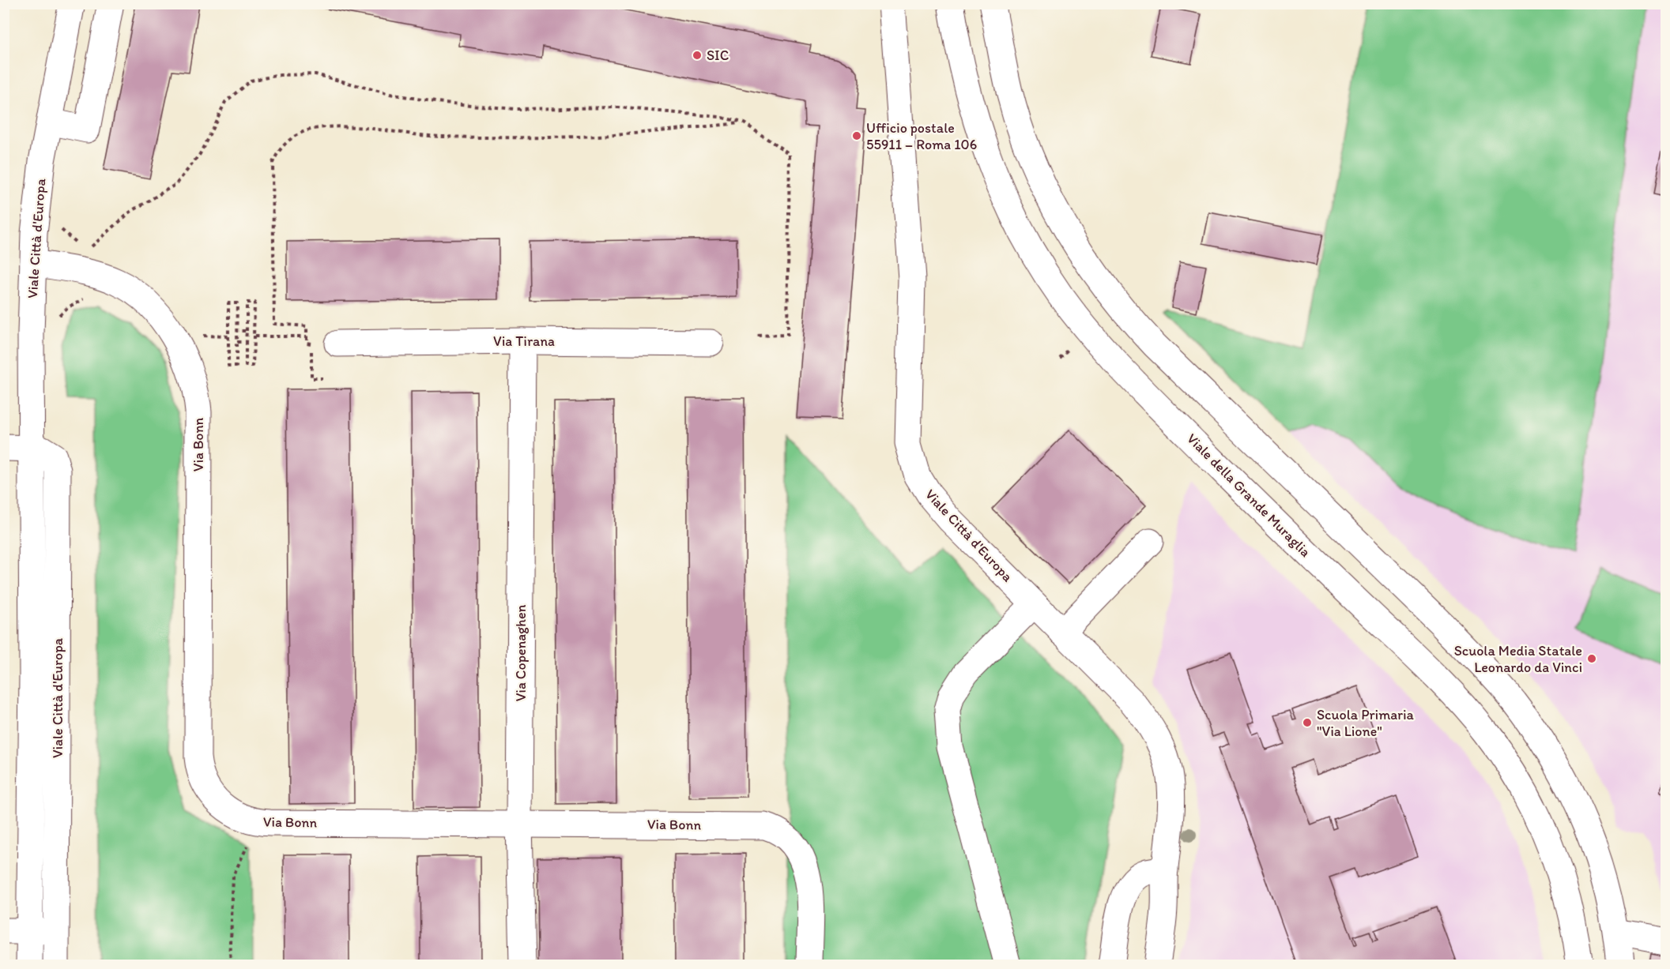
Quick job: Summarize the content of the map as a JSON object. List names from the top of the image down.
{
  "streets": {
    "street": [
      "Viale Città d'Europa",
      "Via Tirana",
      "Via Bonn",
      "Viale della Grande Muraglia",
      "Via Copenaghen"
    ]
  },
  "crossings": [
    ["Viale Città d'Europa", "Via Bonn"],
    ["Via Tirana", "Via Copenaghen"],
    ["Via Bonn", "Via Copenaghen"]
  ],
  "places": [
    "SIC",
    "Ufficio postale 55911 – Roma 106",
    "Scuola Media Statale Leonardo da Vinci",
    "Scuola Primaria \"Via Lione\""
  ]
}
